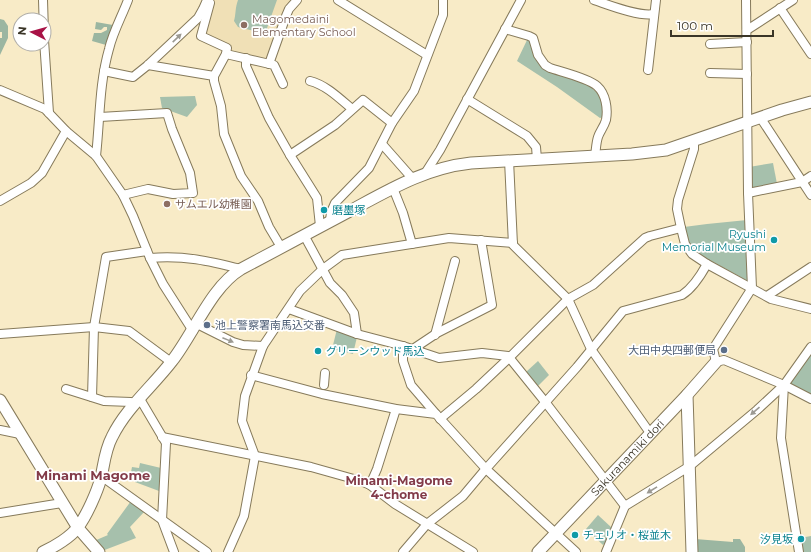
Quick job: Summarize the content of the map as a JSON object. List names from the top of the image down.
{
  "streets": {
    "street": ["Sakuranamiki dori"]
  },
  "districts": ["Minami Magome", "Minami-Magome 4-chome"],
  "places": [
    "Magomedaini Elementary School",
    "サムエル幼稚園",
    "磨墨塚",
    "Ryushi Memorial Museum",
    "池上警察署南馬込交番",
    "大田中央四郵便局",
    "グリーンウッド馬込",
    "チェリオ・桜並木",
    "汐見坂"
  ],
  "scale_bar": "100 m",
  "north": "left"
}
